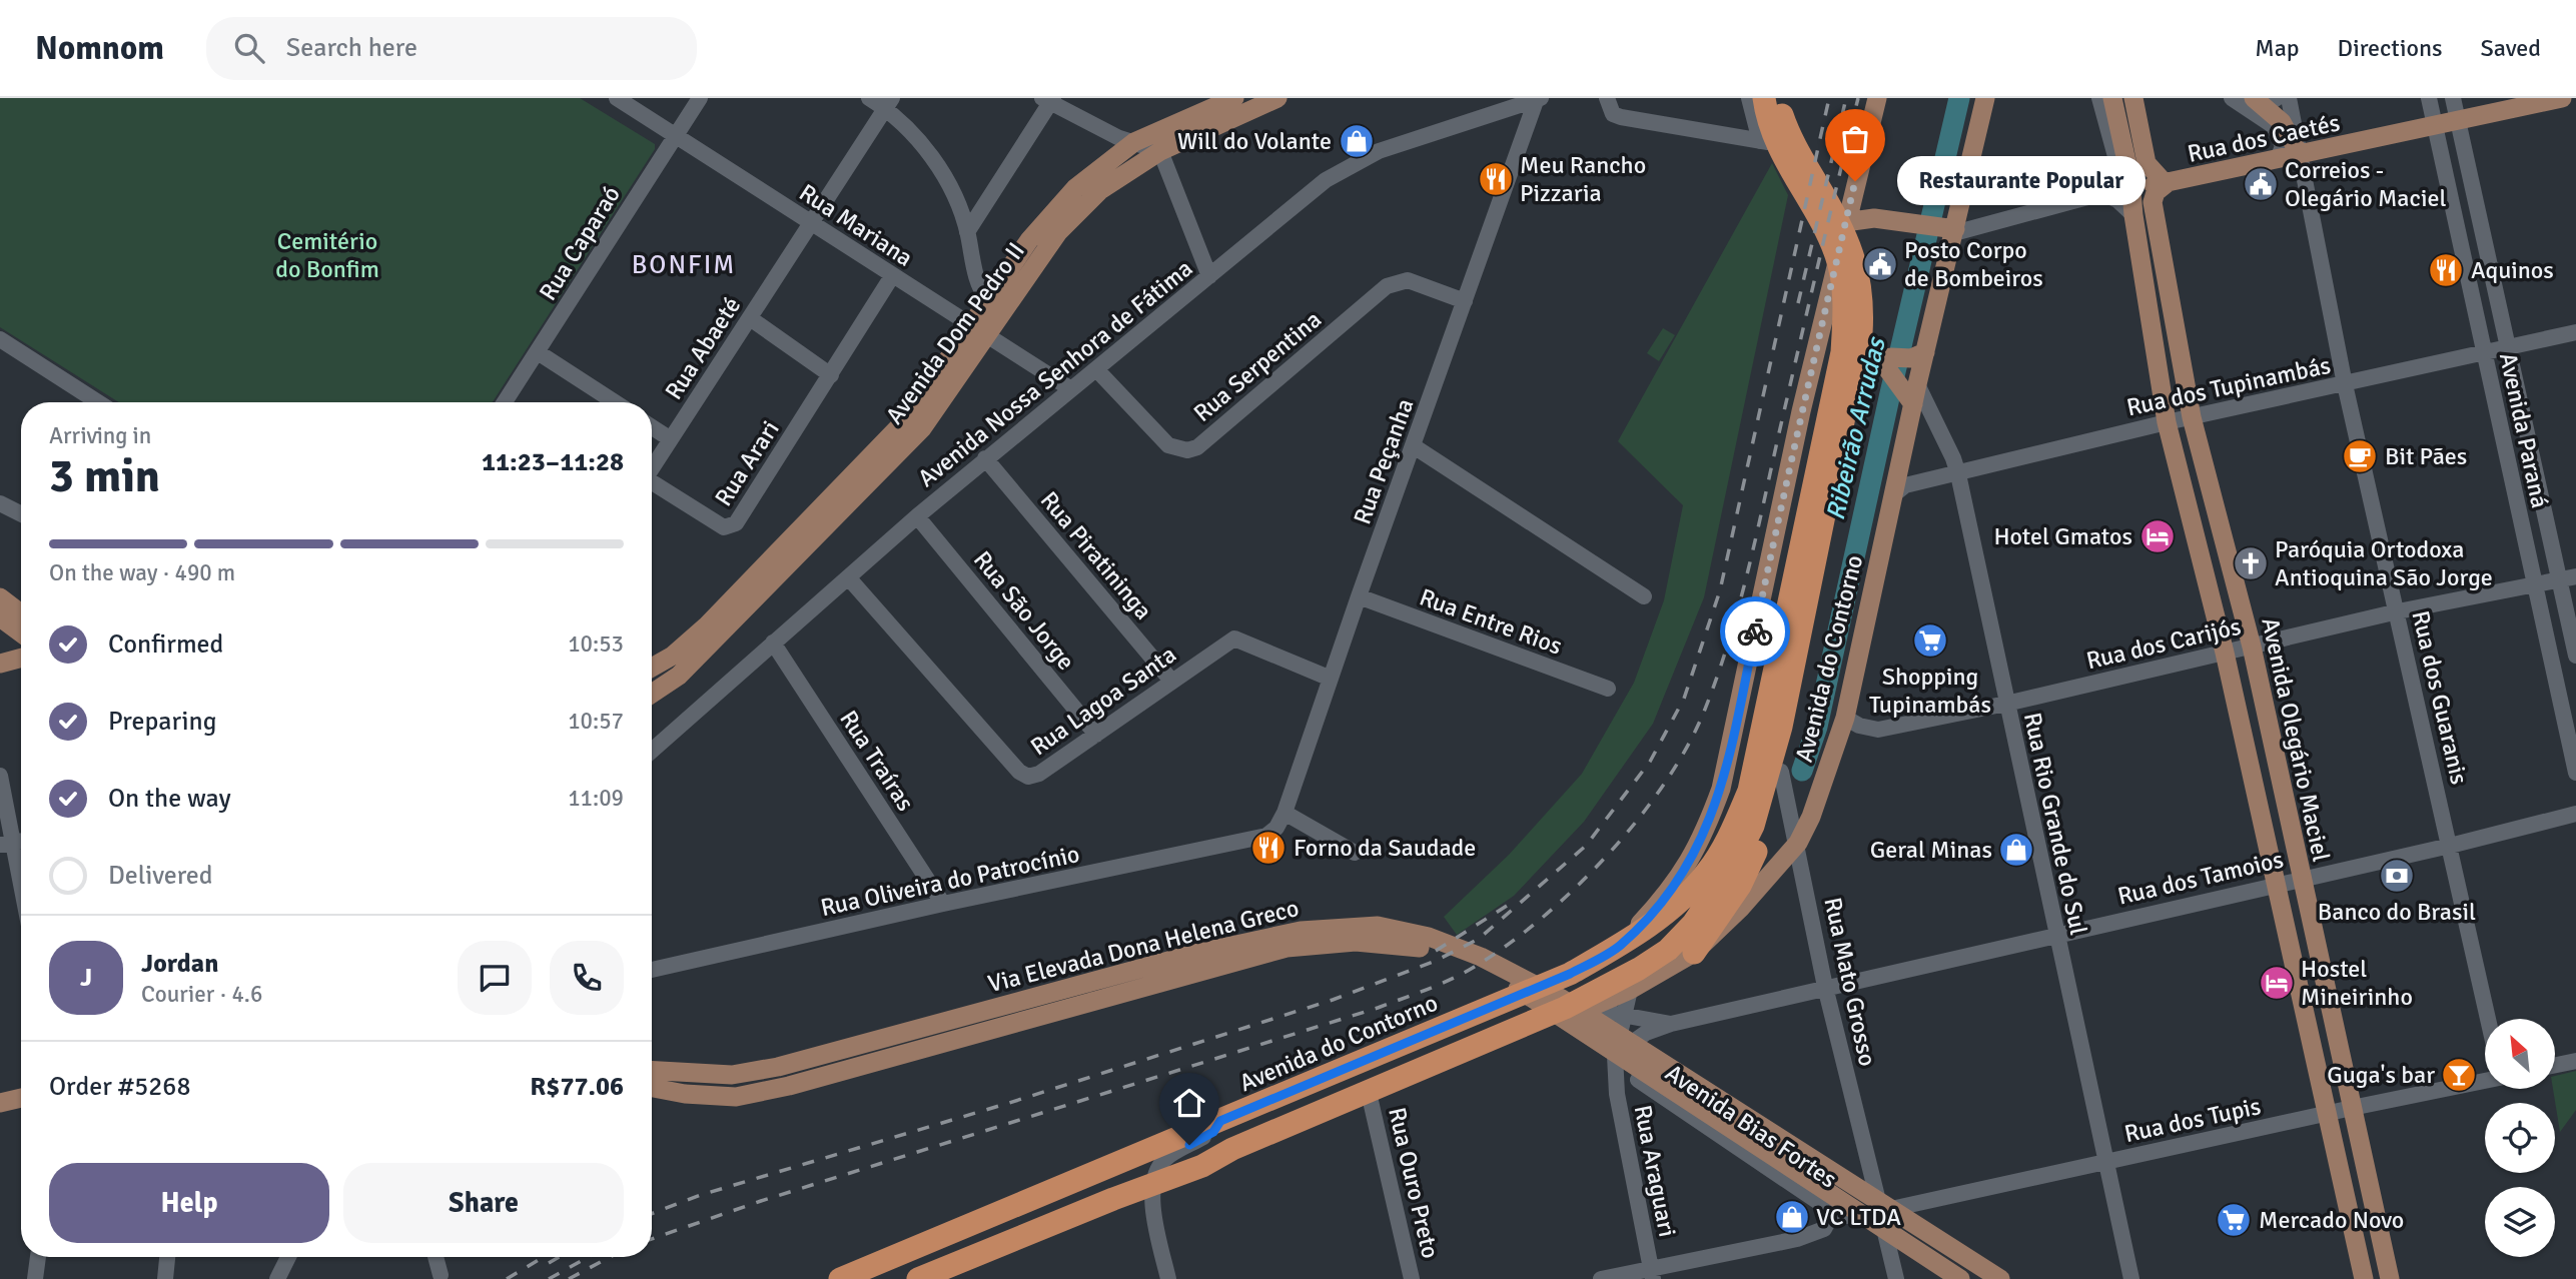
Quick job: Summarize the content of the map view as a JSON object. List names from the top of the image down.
{
  "streets": {
    "highway": ["Avenida do Contorno"],
    "main road": [
      "Rua dos Caetés",
      "Avenida Dom Pedro II",
      "Avenida Olegário Maciel",
      "Via Elevada Dona Helena Greco",
      "Avenida Bias Fortes"
    ],
    "street": [
      "Rua Mariana",
      "Rua Caparaó",
      "Rua Abaeté",
      "Rua Serpentina",
      "Avenida Nossa Senhora de Fátima",
      "Rua dos Tupinambás",
      "Avenida Paraná",
      "Rua Peçanha",
      "Rua Arari",
      "Rua Piratininga",
      "Rua São Jorge",
      "Rua Entre Rios",
      "Rua dos Carijós",
      "Rua dos Guaranis",
      "Rua Lagoa Santa",
      "Rua Traíras",
      "Rua Rio Grande do Sul",
      "Rua dos Tamoios",
      "Rua Oliveira do Patrocínio",
      "Rua Mato Grosso",
      "Rua dos Tupis",
      "Rua Araguari",
      "Rua Ouro Preto"
    ]
  },
  "crossings": [
    ["Rua dos Caetés", "Avenida Paraná"],
    ["Rua dos Caetés", "Rua dos Guaranis"],
    ["Rua dos Caetés", "Avenida Olegário Maciel"],
    ["Rua Mariana", "Rua Caparaó"],
    ["Rua Mariana", "Avenida Dom Pedro II"],
    ["Rua Mariana", "Rua Abaeté"],
    ["Rua Mariana", "Avenida Nossa Senhora de Fátima"],
    ["Rua Mariana", "Rua Arari"],
    ["Rua Serpentina", "Avenida Nossa Senhora de Fátima"],
    ["Rua Serpentina", "Rua Peçanha"],
    ["Avenida Nossa Senhora de Fátima", "Rua Peçanha"],
    ["Avenida Nossa Senhora de Fátima", "Rua Piratininga"],
    ["Avenida Nossa Senhora de Fátima", "Rua São Jorge"],
    ["Avenida Nossa Senhora de Fátima", "Rua Lagoa Santa"],
    ["Avenida Nossa Senhora de Fátima", "Rua Traíras"],
    ["Rua dos Tupinambás", "Avenida Paraná"],
    ["Rua dos Tupinambás", "Avenida do Contorno"],
    ["Rua dos Tupinambás", "Rua dos Guaranis"],
    ["Rua dos Tupinambás", "Avenida Olegário Maciel"],
    ["Rua dos Tupinambás", "Rua Rio Grande do Sul"],
    ["Avenida Paraná", "Rua dos Carijós"],
    ["Rua Peçanha", "Rua Entre Rios"],
    ["Rua Peçanha", "Rua Lagoa Santa"],
    ["Rua Peçanha", "Rua Oliveira do Patrocínio"],
    ["Rua Piratininga", "Rua Lagoa Santa"],
    ["Rua São Jorge", "Rua Lagoa Santa"],
    ["Rua dos Carijós", "Avenida do Contorno"],
    ["Rua dos Carijós", "Rua dos Guaranis"],
    ["Rua dos Carijós", "Avenida Olegário Maciel"],
    ["Rua dos Carijós", "Rua Rio Grande do Sul"],
    ["Avenida do Contorno", "Rua Rio Grande do Sul"],
    ["Avenida do Contorno", "Rua dos Tamoios"],
    ["Avenida do Contorno", "Rua Mato Grosso"],
    ["Avenida do Contorno", "Rua Araguari"],
    ["Avenida do Contorno", "Rua Ouro Preto"],
    ["Rua dos Guaranis", "Rua dos Tamoios"],
    ["Avenida Olegário Maciel", "Rua dos Tamoios"],
    ["Avenida Olegário Maciel", "Rua dos Tupis"],
    ["Rua Traíras", "Rua Oliveira do Patrocínio"],
    ["Rua Rio Grande do Sul", "Rua dos Tamoios"],
    ["Rua Rio Grande do Sul", "Rua dos Tupis"],
    ["Rua dos Tamoios", "Rua Mato Grosso"],
    ["Rua dos Tamoios", "Rua Araguari"],
    ["Via Elevada Dona Helena Greco", "Avenida Bias Fortes"],
    ["Rua Mato Grosso", "Rua dos Tupis"],
    ["Rua Mato Grosso", "Avenida Bias Fortes"],
    ["Rua dos Tupis", "Avenida Bias Fortes"],
    ["Avenida Bias Fortes", "Rua Araguari"]
  ],
  "districts": ["BONFIM"],
  "water": ["Ribeirão Arrudas"],
  "parks": ["Cemitério do Bonfim"],
  "places": {
    "shop": ["Will do Volante", "Geral Minas", "VC LTDA"],
    "restaurant": ["Meu Rancho Pizzaria", "Aquinos", "Forno da Saudade"],
    "other": ["Restaurante Popular"],
    "public building": ["Correios - Olegário Maciel", "Posto Corpo de Bombeiros"],
    "cafe": ["Bit Pães"],
    "hotel": ["Hotel Gmatos", "Hostel Mineirinho"],
    "church": ["Paróquia Ortodoxa Antioquina São Jorge"],
    "supermarket": ["Shopping Tupinambás", "Mercado Novo"],
    "bank": ["Banco do Brasil"],
    "bar": ["Guga's bar"]
  },
  "north": "top left",
  "page": {
    "header": "Nomnom",
    "search": "Search here",
    "nav": ["Map", "Directions", "Saved"],
    "bubble": "Restaurante Popular",
    "heading": ["3 min", "Arriving in", "11:23–11:28"],
    "panel": [
      "Jordan",
      "Courier · 4.6",
      "Order #5268",
      "R$77.06"
    ],
    "bar": "On the way · 490 m",
    "list": [
      ["Confirmed", "10:53"],
      ["Preparing", "10:57"],
      ["On the way", "11:09"],
      "Delivered"
    ],
    "round": "J",
    "buttons": ["Help", "Share"]
  }
}
